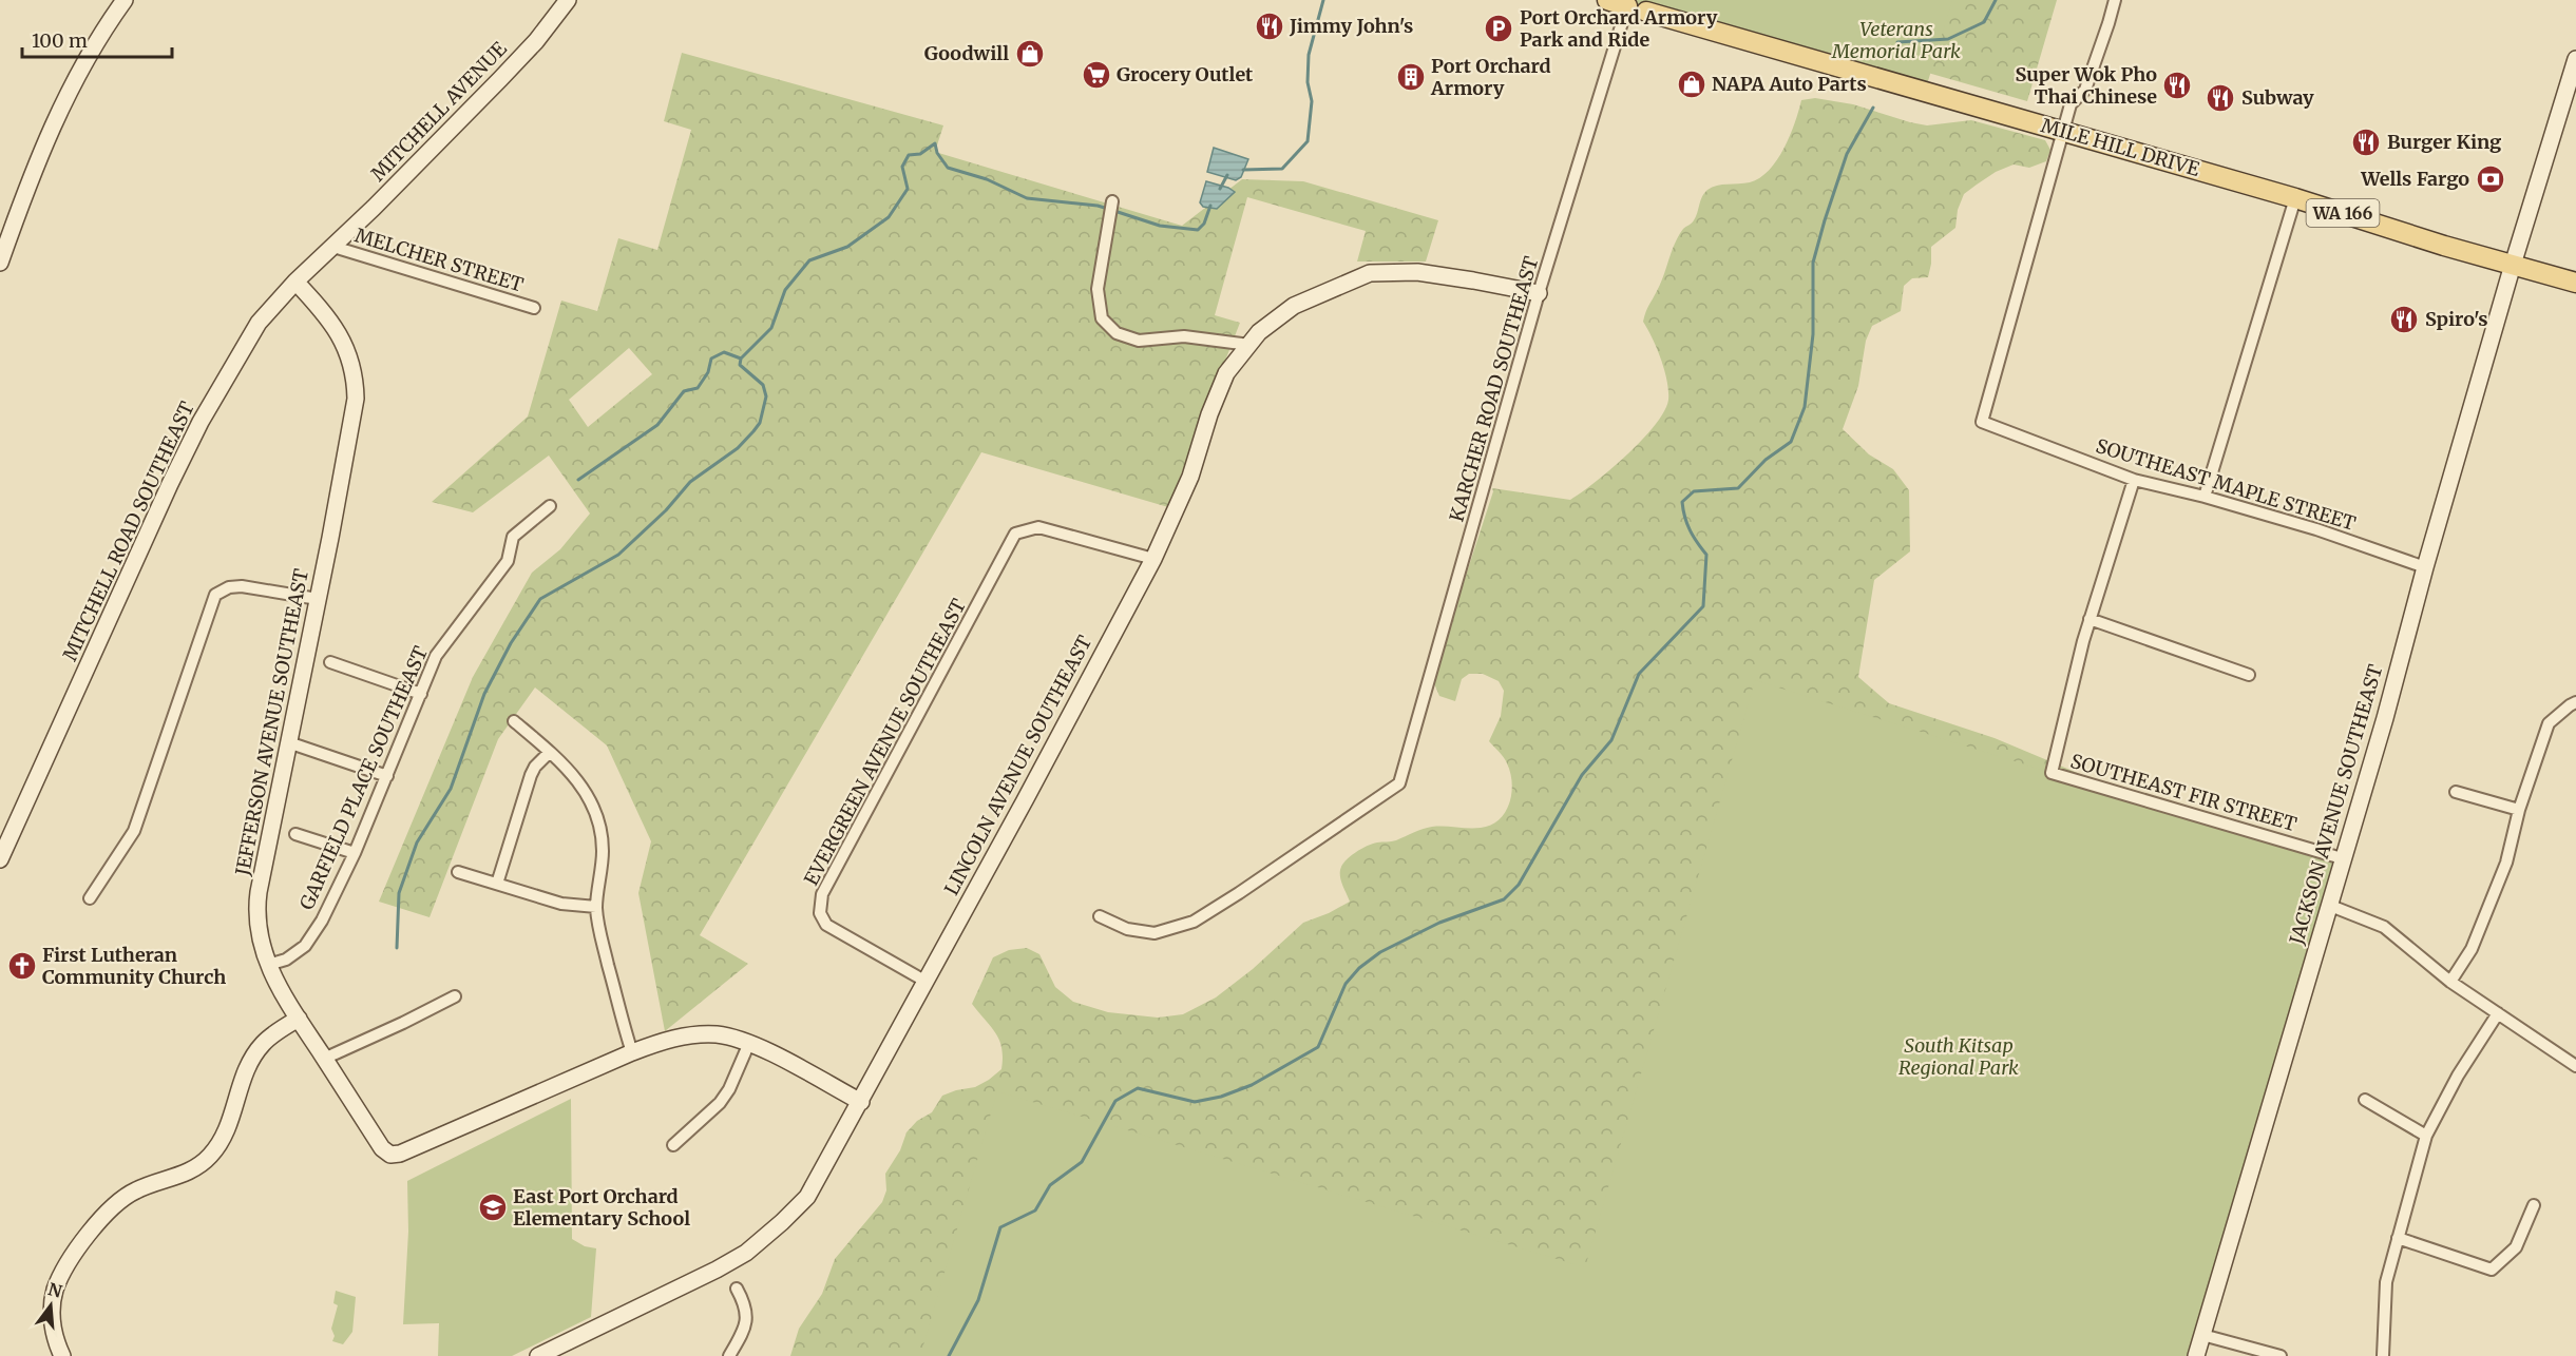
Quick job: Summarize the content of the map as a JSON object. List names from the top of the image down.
{
  "streets": {
    "main road": ["MILE HILL DRIVE", "WA 166"],
    "street": [
      "MITCHELL AVENUE",
      "MELCHER STREET",
      "KARCHER ROAD SOUTHEAST",
      "SOUTHEAST MAPLE STREET",
      "MITCHELL ROAD SOUTHEAST",
      "JEFFERSON AVENUE SOUTHEAST",
      "EVERGREEN AVENUE SOUTHEAST",
      "LINCOLN AVENUE SOUTHEAST",
      "GARFIELD PLACE SOUTHEAST",
      "SOUTHEAST FIR STREET",
      "JACKSON AVENUE SOUTHEAST"
    ]
  },
  "crossings": [
    ["MITCHELL AVENUE", "MELCHER STREET"],
    ["MITCHELL AVENUE", "MITCHELL ROAD SOUTHEAST"],
    ["MILE HILL DRIVE", "WA 166"],
    ["MILE HILL DRIVE", "KARCHER ROAD SOUTHEAST"],
    ["MILE HILL DRIVE", "SOUTHEAST MAPLE STREET"],
    ["MILE HILL DRIVE", "JACKSON AVENUE SOUTHEAST"],
    ["WA 166", "KARCHER ROAD SOUTHEAST"],
    ["MELCHER STREET", "MITCHELL ROAD SOUTHEAST"],
    ["KARCHER ROAD SOUTHEAST", "LINCOLN AVENUE SOUTHEAST"],
    ["SOUTHEAST MAPLE STREET", "JACKSON AVENUE SOUTHEAST"],
    ["MITCHELL ROAD SOUTHEAST", "JEFFERSON AVENUE SOUTHEAST"],
    ["JEFFERSON AVENUE SOUTHEAST", "GARFIELD PLACE SOUTHEAST"],
    ["EVERGREEN AVENUE SOUTHEAST", "LINCOLN AVENUE SOUTHEAST"],
    ["SOUTHEAST FIR STREET", "JACKSON AVENUE SOUTHEAST"]
  ],
  "parks": ["Veterans Memorial Park", "South Kitsap Regional Park"],
  "places": {
    "restaurant": [
      "Jimmy John's",
      "Super Wok Pho Thai Chinese",
      "Subway",
      "Burger King",
      "Spiro's"
    ],
    "parking": ["Port Orchard Armory Park and Ride"],
    "shop": ["Goodwill", "NAPA Auto Parts"],
    "supermarket": ["Grocery Outlet"],
    "building": ["Port Orchard Armory"],
    "bank": ["Wells Fargo"],
    "church": ["First Lutheran Community Church"],
    "school or university": ["East Port Orchard Elementary School"]
  },
  "scale_bar": "100 m",
  "north": "top"
}
